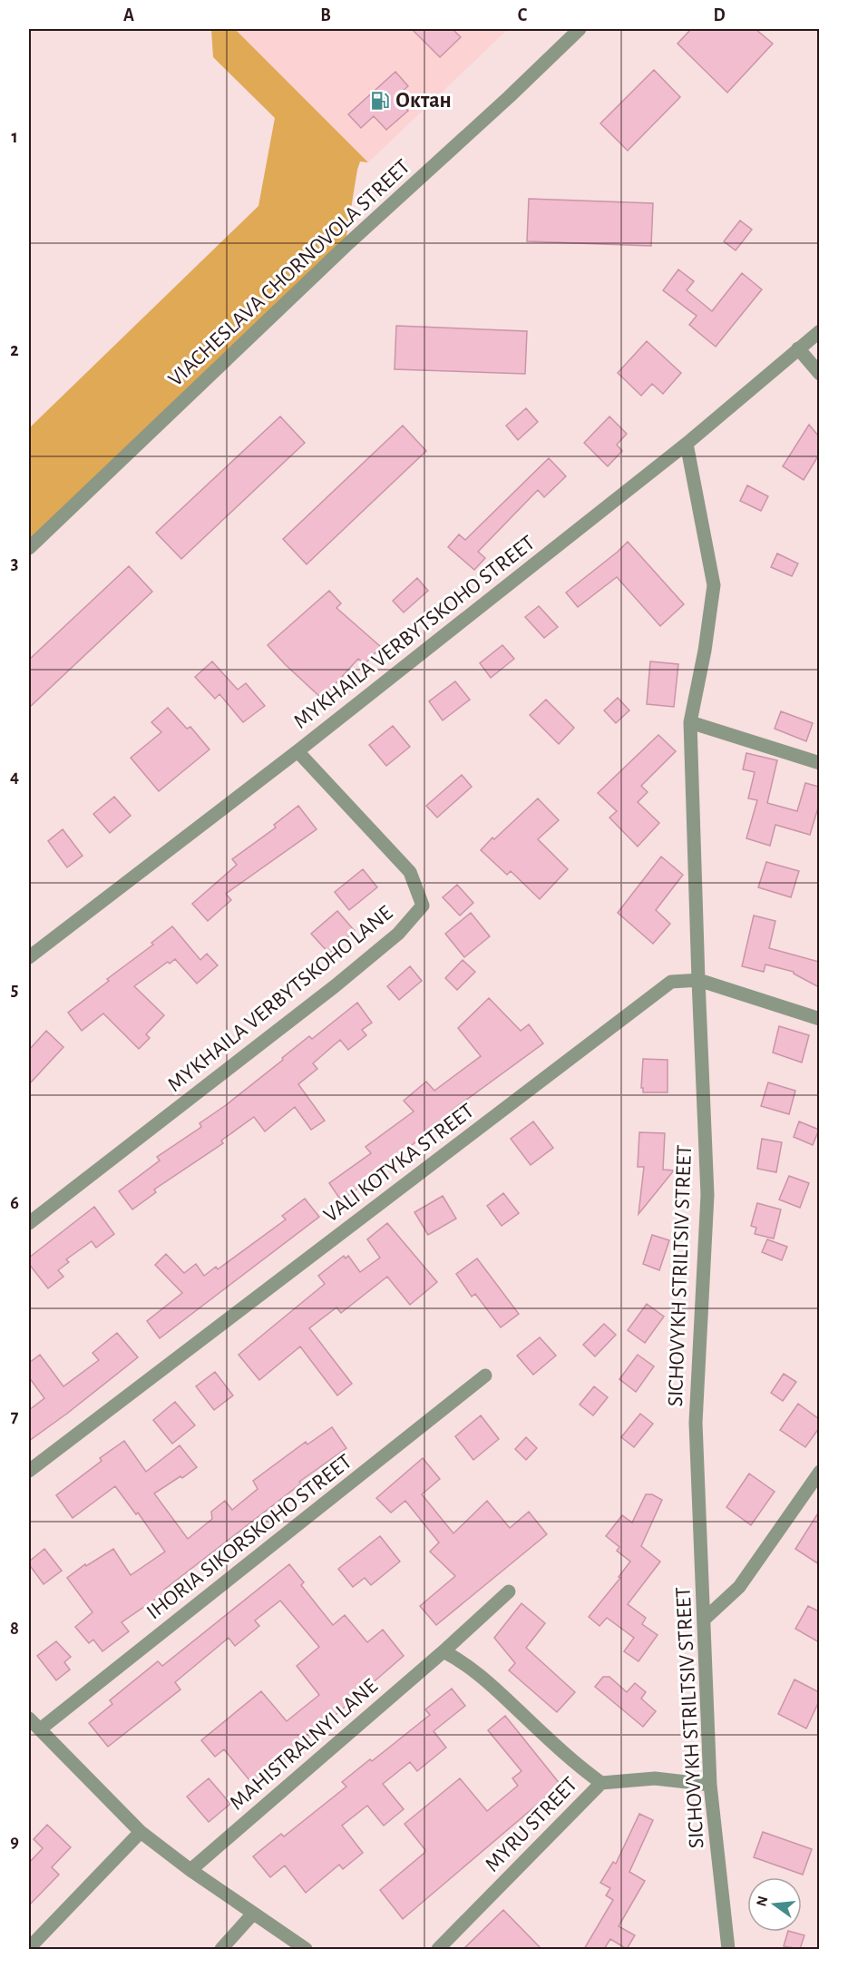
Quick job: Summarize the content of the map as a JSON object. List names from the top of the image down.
{
  "streets": {
    "street": [
      "VIACHESLAVA CHORNOVOLA STREET",
      "MYKHAILA VERBYTSKOHO STREET",
      "MYKHAILA VERBYTSKOHO LANE",
      "VALI KOTYKA STREET",
      "SICHOVYKH STRILTSIV STREET",
      "IHORIA SIKORSKOHO STREET",
      "MAHISTRALNYI LANE",
      "MYRU STREET"
    ]
  },
  "crossings": [
    ["MYKHAILA VERBYTSKOHO STREET", "MYKHAILA VERBYTSKOHO LANE"],
    ["MYKHAILA VERBYTSKOHO STREET", "SICHOVYKH STRILTSIV STREET"],
    ["VALI KOTYKA STREET", "SICHOVYKH STRILTSIV STREET"],
    ["SICHOVYKH STRILTSIV STREET", "MYRU STREET"]
  ],
  "places": {
    "fuel station": ["Октан"]
  },
  "north": "left",
  "grid": {
    "columns": [
      "A",
      "B",
      "C",
      "D"
    ],
    "rows": [
      "1",
      "2",
      "3",
      "4",
      "5",
      "6",
      "7",
      "8",
      "9"
    ]
  }
}
